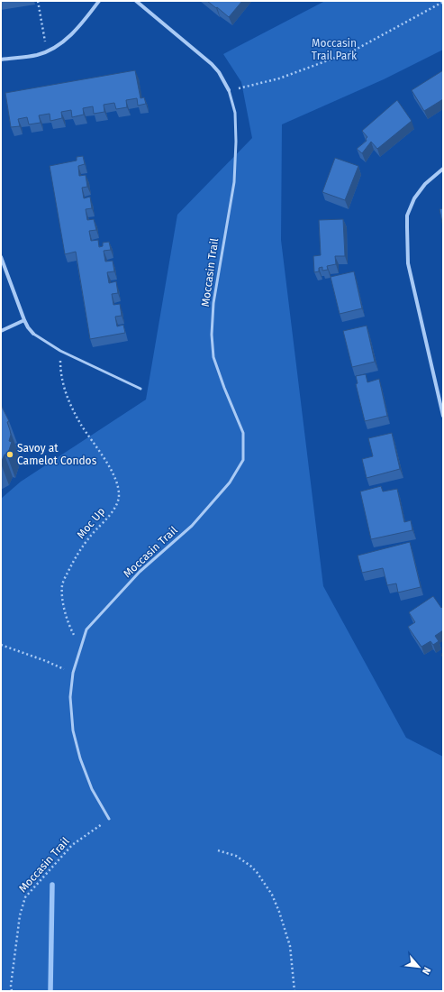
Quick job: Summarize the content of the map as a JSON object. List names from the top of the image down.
{
  "streets": {
    "street": ["Moccasin Trail"],
    "path": ["Moc Up"]
  },
  "crossings": [
    ["Moccasin Trail", "Moc Up"]
  ],
  "parks": ["Moccasin Trail Park"],
  "places": ["Savoy at Camelot Condos"],
  "north": "bottom right"
}
